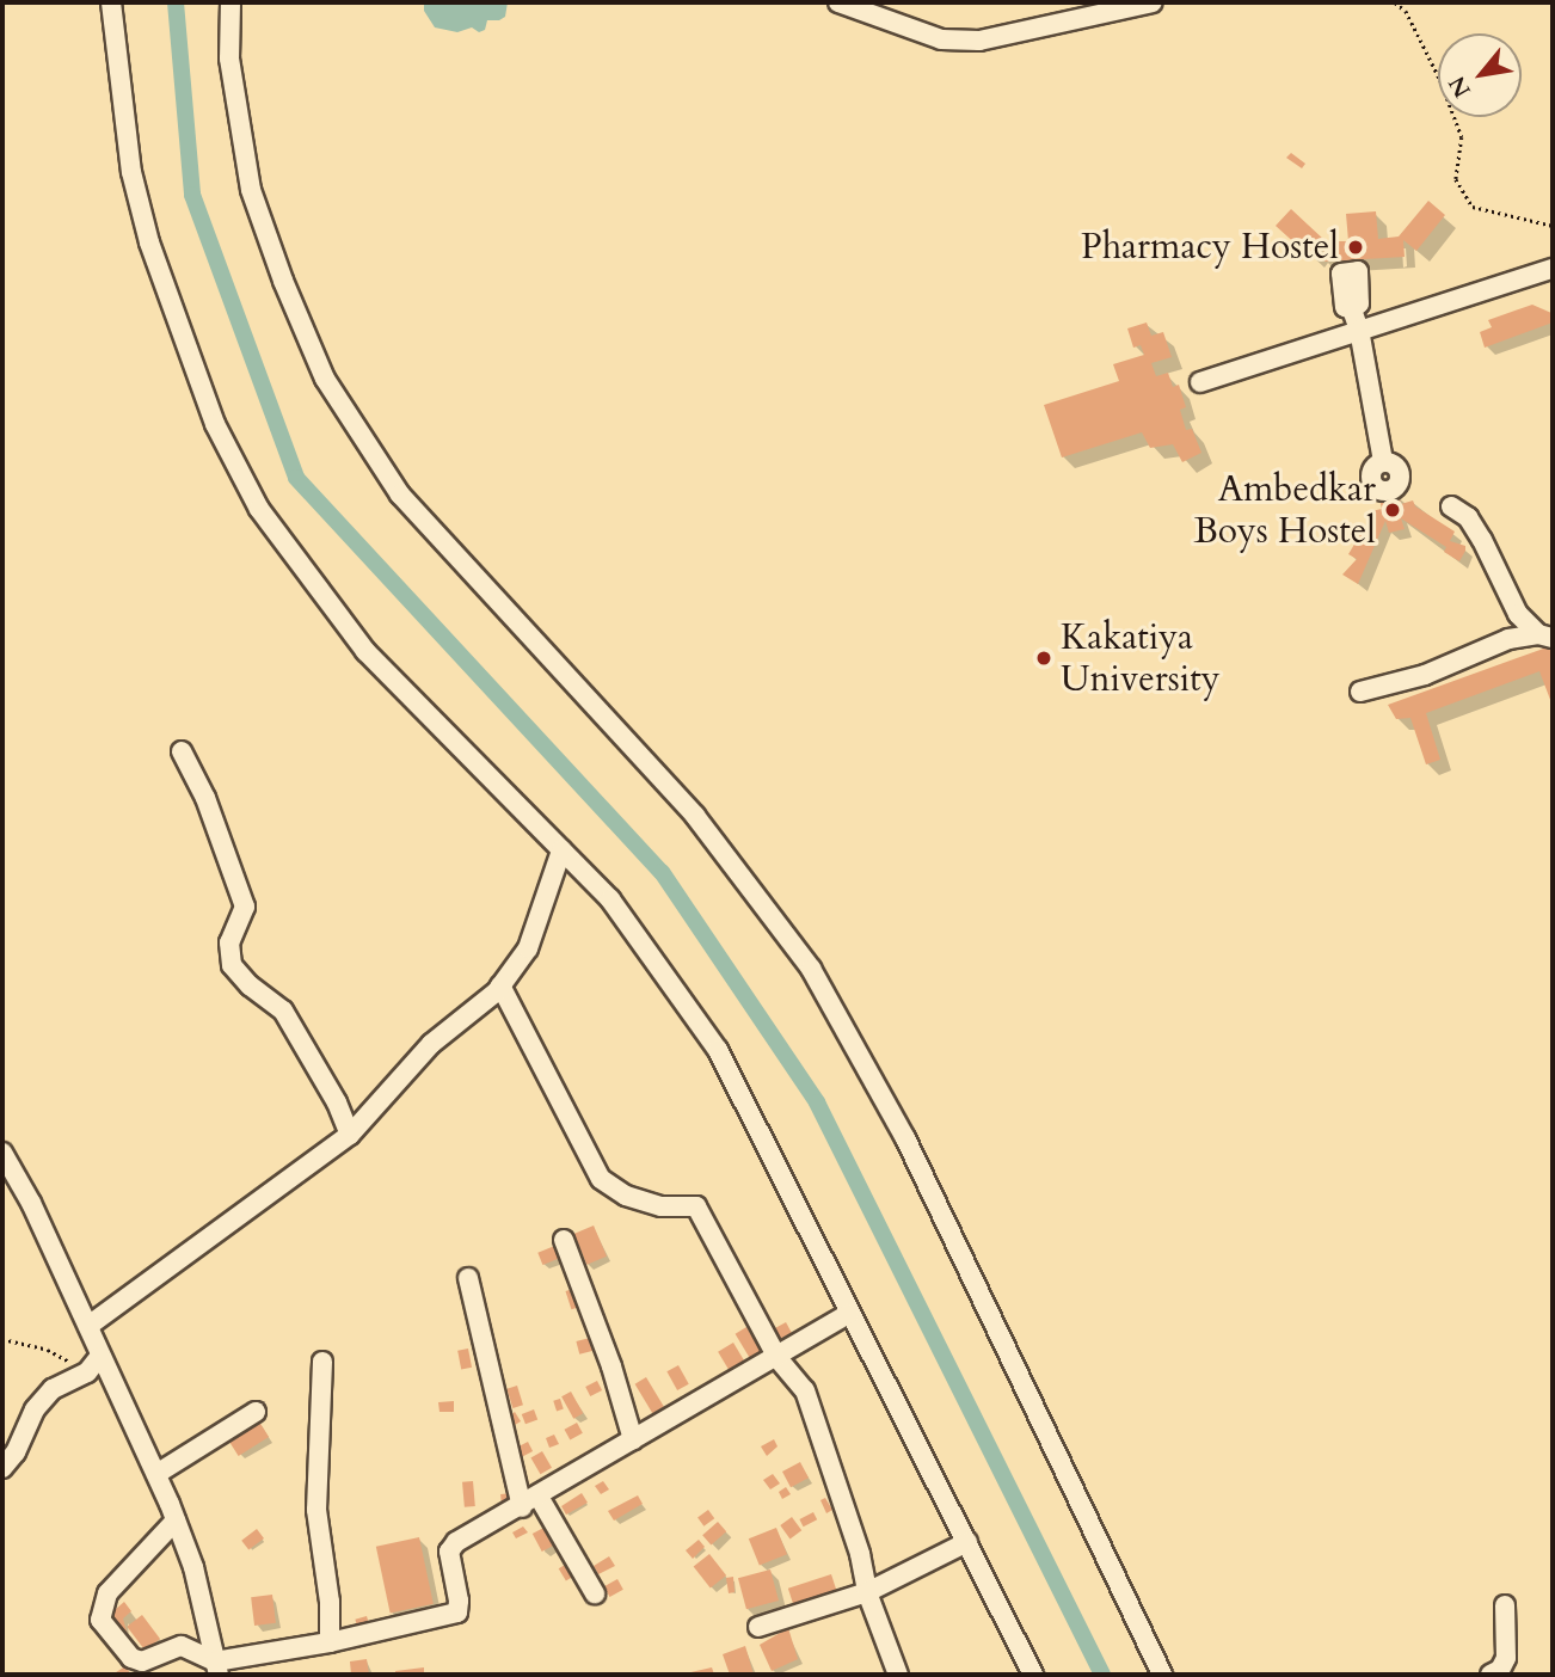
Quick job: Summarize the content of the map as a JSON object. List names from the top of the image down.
{
  "places": ["Pharmacy Hostel", "Ambedkar Boys Hostel", "Kakatiya University"],
  "north": "bottom left"
}
